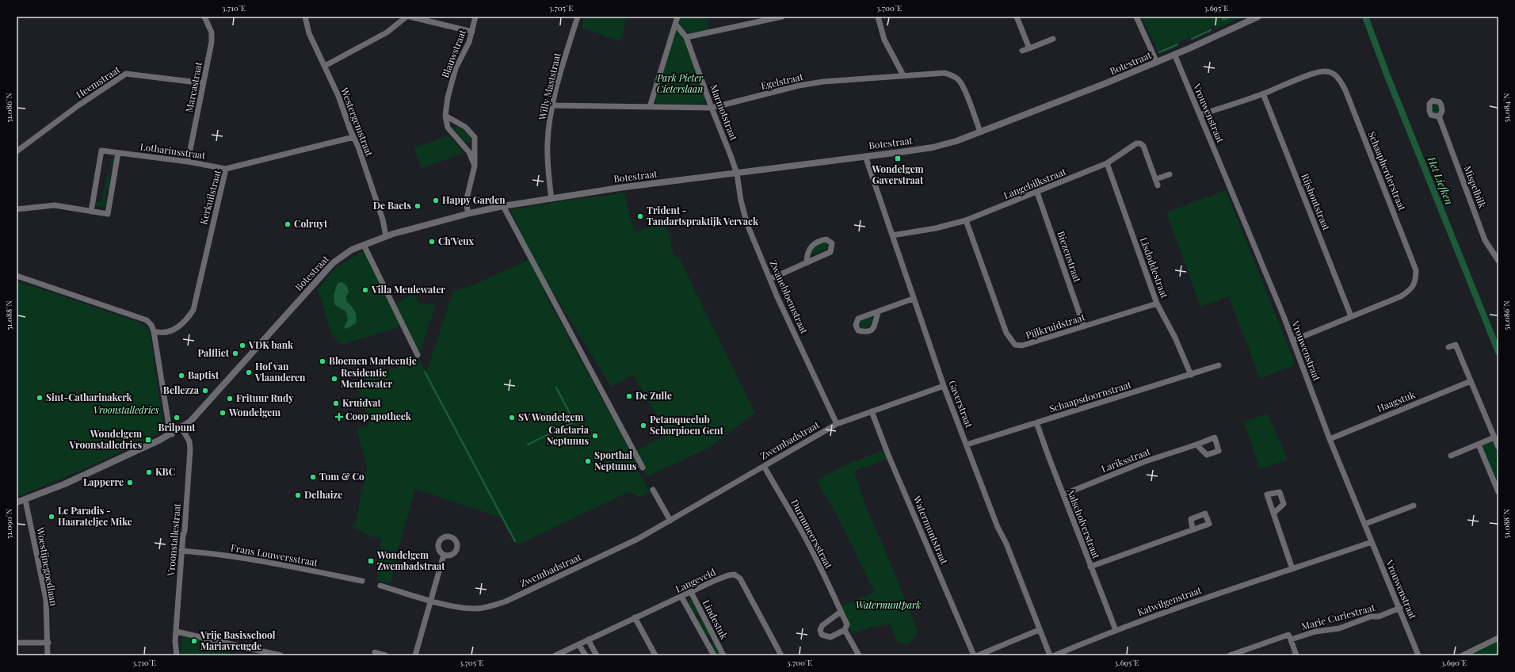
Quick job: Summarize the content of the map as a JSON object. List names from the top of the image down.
{
  "streets": {
    "street": [
      "Blauwstraat",
      "Botestraat",
      "Egelstraat",
      "Heemstraat",
      "Willy Maststraat",
      "Marcastraat",
      "Marmotstraat",
      "Vrouwenstraat",
      "Westergemstraat",
      "Lothariusstraat",
      "Schaapherderstraat",
      "Langebilkstraat",
      "Mispelbilk",
      "Kerkuilstraat",
      "Rijshoutstraat",
      "Biezenstraat",
      "Lisdoddestraat",
      "Zwanebloemstraat",
      "Pijlkruidstraat",
      "Schaapsdoornstraat",
      "Haagstuk",
      "Gaverstraat",
      "Zwembadstraat",
      "Lariksstraat",
      "Aalscholverstraat",
      "Watermuntstraat",
      "Durmmeersstraat",
      "Vroonstallestraat",
      "Frans Louwersstraat",
      "Woestijnegoedlaan",
      "Langeveld",
      "Katwilgenstraat",
      "Marie Curiestraat",
      "Lindestuk"
    ]
  },
  "crossings": [
    ["Botestraat", "Egelstraat"],
    ["Botestraat", "Willy Maststraat"],
    ["Botestraat", "Marmotstraat"],
    ["Botestraat", "Vrouwenstraat"],
    ["Botestraat", "Westergemstraat"],
    ["Botestraat", "Zwanebloemstraat"],
    ["Botestraat", "Gaverstraat"],
    ["Botestraat", "Vroonstallestraat"],
    ["Egelstraat", "Willy Maststraat"],
    ["Egelstraat", "Marmotstraat"],
    ["Heemstraat", "Marcastraat"],
    ["Marcastraat", "Lothariusstraat"],
    ["Marmotstraat", "Zwanebloemstraat"],
    ["Vrouwenstraat", "Schaapherderstraat"],
    ["Vrouwenstraat", "Haagstuk"],
    ["Vrouwenstraat", "Katwilgenstraat"],
    ["Vrouwenstraat", "Marie Curiestraat"],
    ["Westergemstraat", "Kerkuilstraat"],
    ["Lothariusstraat", "Kerkuilstraat"],
    ["Schaapherderstraat", "Rijshoutstraat"],
    ["Langebilkstraat", "Biezenstraat"],
    ["Langebilkstraat", "Lisdoddestraat"],
    ["Langebilkstraat", "Pijlkruidstraat"],
    ["Langebilkstraat", "Gaverstraat"],
    ["Biezenstraat", "Pijlkruidstraat"],
    ["Lisdoddestraat", "Pijlkruidstraat"],
    ["Lisdoddestraat", "Schaapsdoornstraat"],
    ["Zwanebloemstraat", "Zwembadstraat"],
    ["Schaapsdoornstraat", "Gaverstraat"],
    ["Schaapsdoornstraat", "Aalscholverstraat"],
    ["Gaverstraat", "Zwembadstraat"],
    ["Zwembadstraat", "Watermuntstraat"],
    ["Zwembadstraat", "Durmmeersstraat"],
    ["Lariksstraat", "Aalscholverstraat"],
    ["Aalscholverstraat", "Katwilgenstraat"],
    ["Vroonstallestraat", "Frans Louwersstraat"],
    ["Langeveld", "Lindestuk"]
  ],
  "water": ["Het Liefken"],
  "parks": ["Park Pieter Cieterslaan", "Vroonstalledries", "Watermuntpark"],
  "places": {
    "transit": ["Wondelgem Gaverstraat", "Wondelgem Vroonstalledries", "Wondelgem Zwembadstraat"],
    "other": [
      "Happy Garden",
      "De Baets",
      "Trident - Tandartspraktijk Vervack",
      "Colruyt",
      "Ch'Veux",
      "Villa Meulewater",
      "VDK bank",
      "Palfliet",
      "Bloemen Marleentje",
      "Hof van Vlaanderen",
      "Baptist",
      "Residentie Meulewater",
      "Bellezza",
      "De Zulle",
      "Sint-Catharinakerk",
      "Frituur Rudy",
      "Kruidvat",
      "Wondelgem",
      "Brilpunt",
      "SV Wondelgem",
      "Petanqueclub Schorpioen Gent",
      "Cafetaria Neptunus",
      "Sporthal Neptunus",
      "KBC",
      "Tom & Co",
      "Lapperre",
      "Delhaize",
      "Le Paradis - Haarateljee Mike",
      "Vrije Basisschool Mariavreugde"
    ],
    "health": ["Coop apotheek"]
  },
  "coordinates": [
    "3.710°E",
    "3.705°E",
    "3.700°E",
    "3.695°E",
    "51.086°N",
    "51.084°N",
    "51.088°N",
    "51.090°N",
    "3.690°E"
  ]
}
